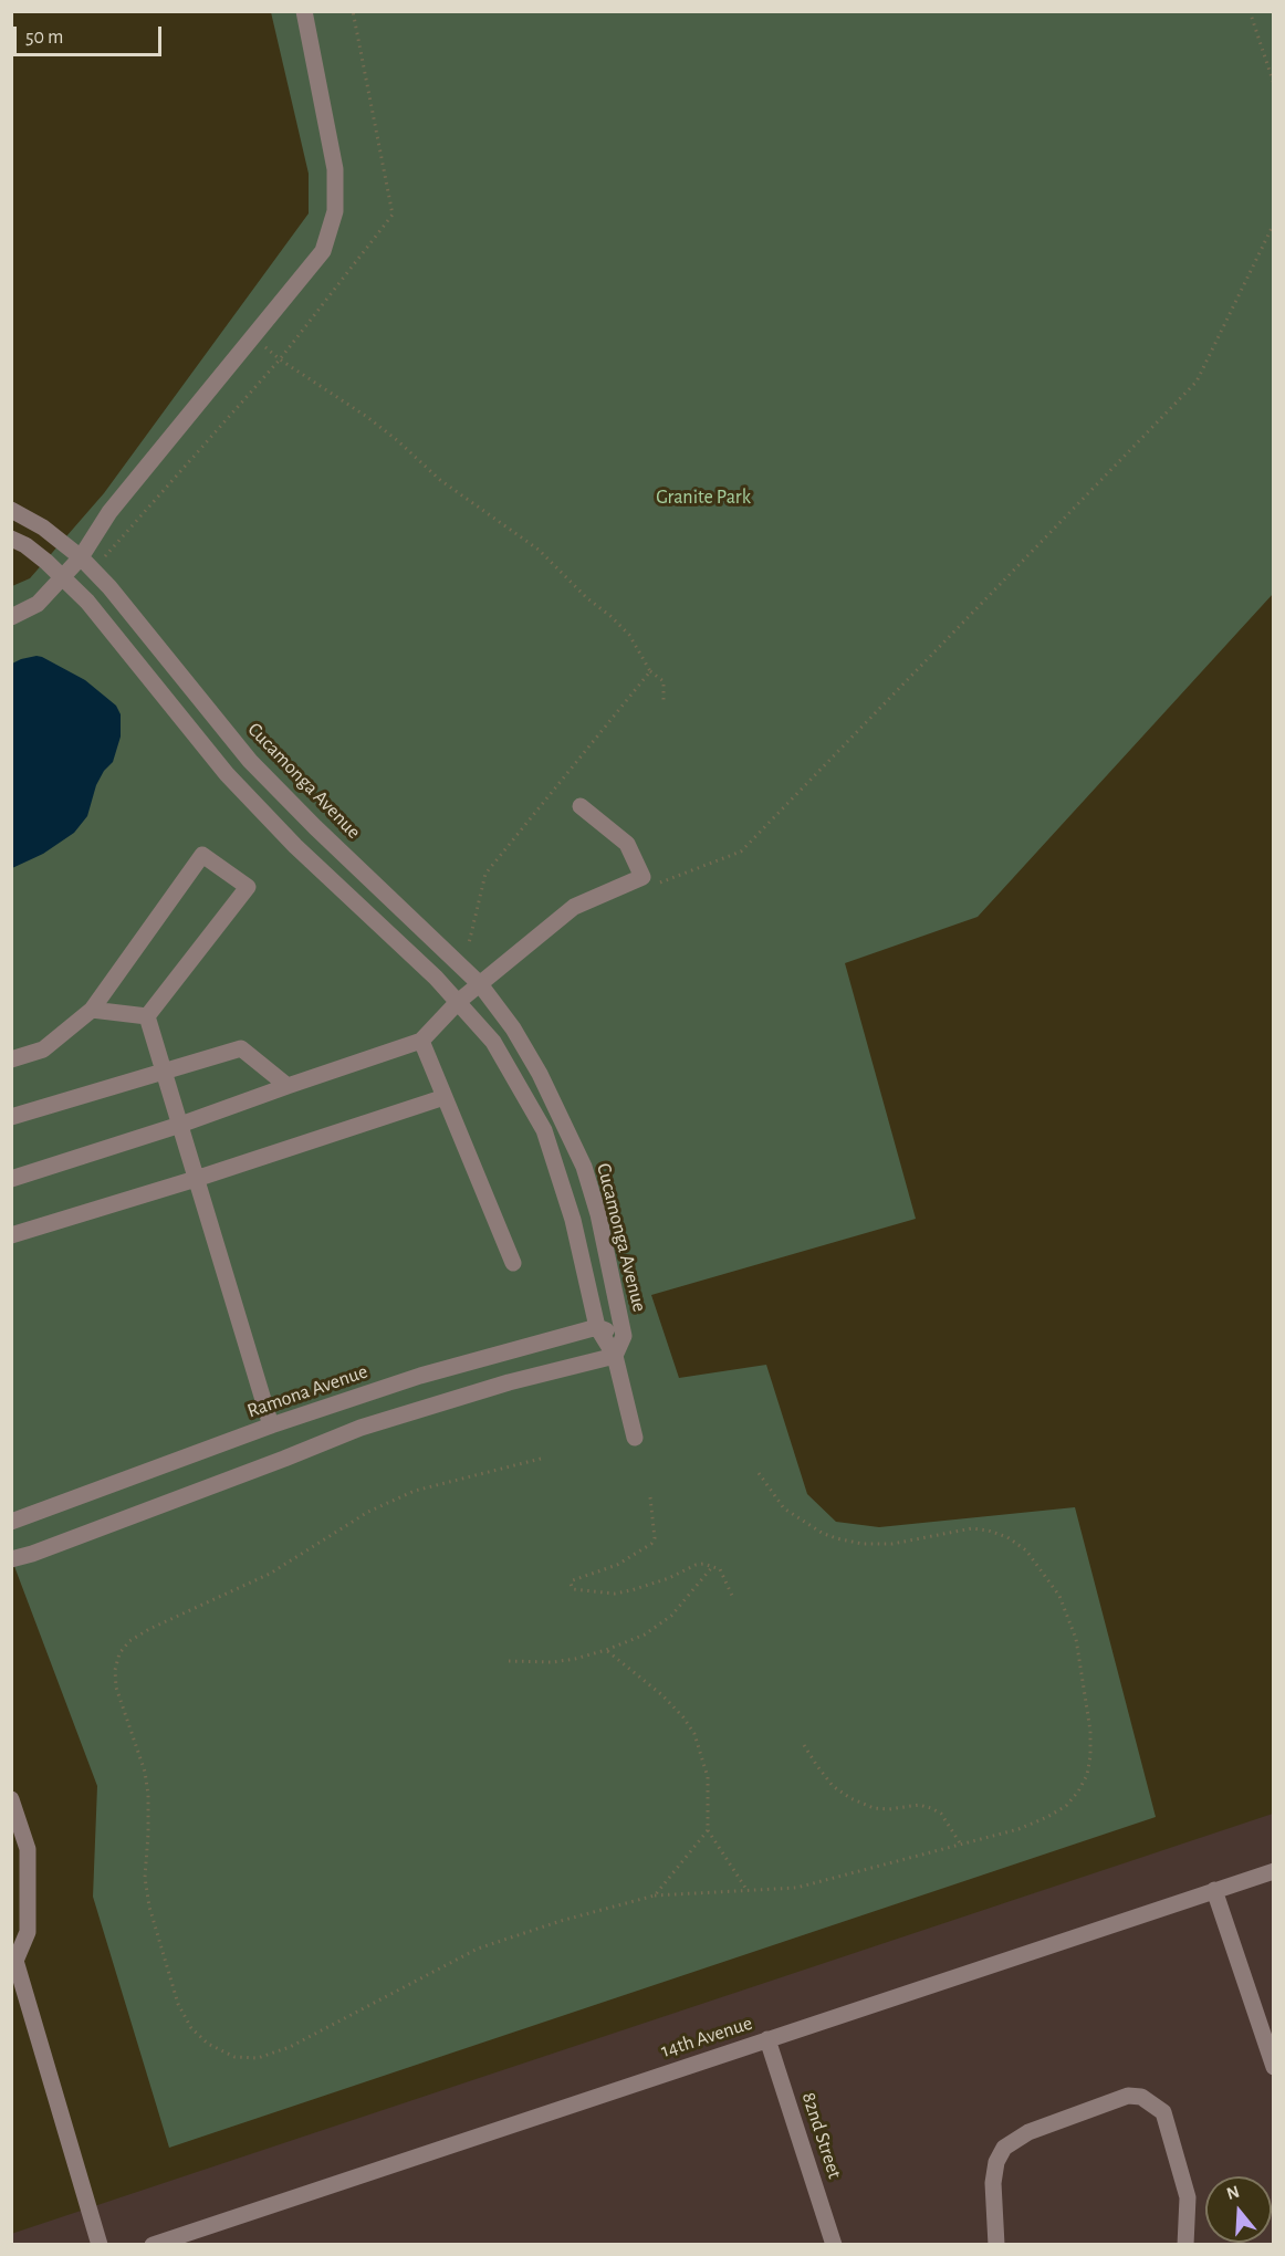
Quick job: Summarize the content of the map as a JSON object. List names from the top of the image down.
{
  "streets": {
    "street": [
      "Cucamonga Avenue",
      "Ramona Avenue",
      "14th Avenue",
      "82nd Street"
    ]
  },
  "crossings": [
    ["14th Avenue", "82nd Street"]
  ],
  "parks": ["Granite Park"],
  "scale_bar": "50 m",
  "north": "top"
}
